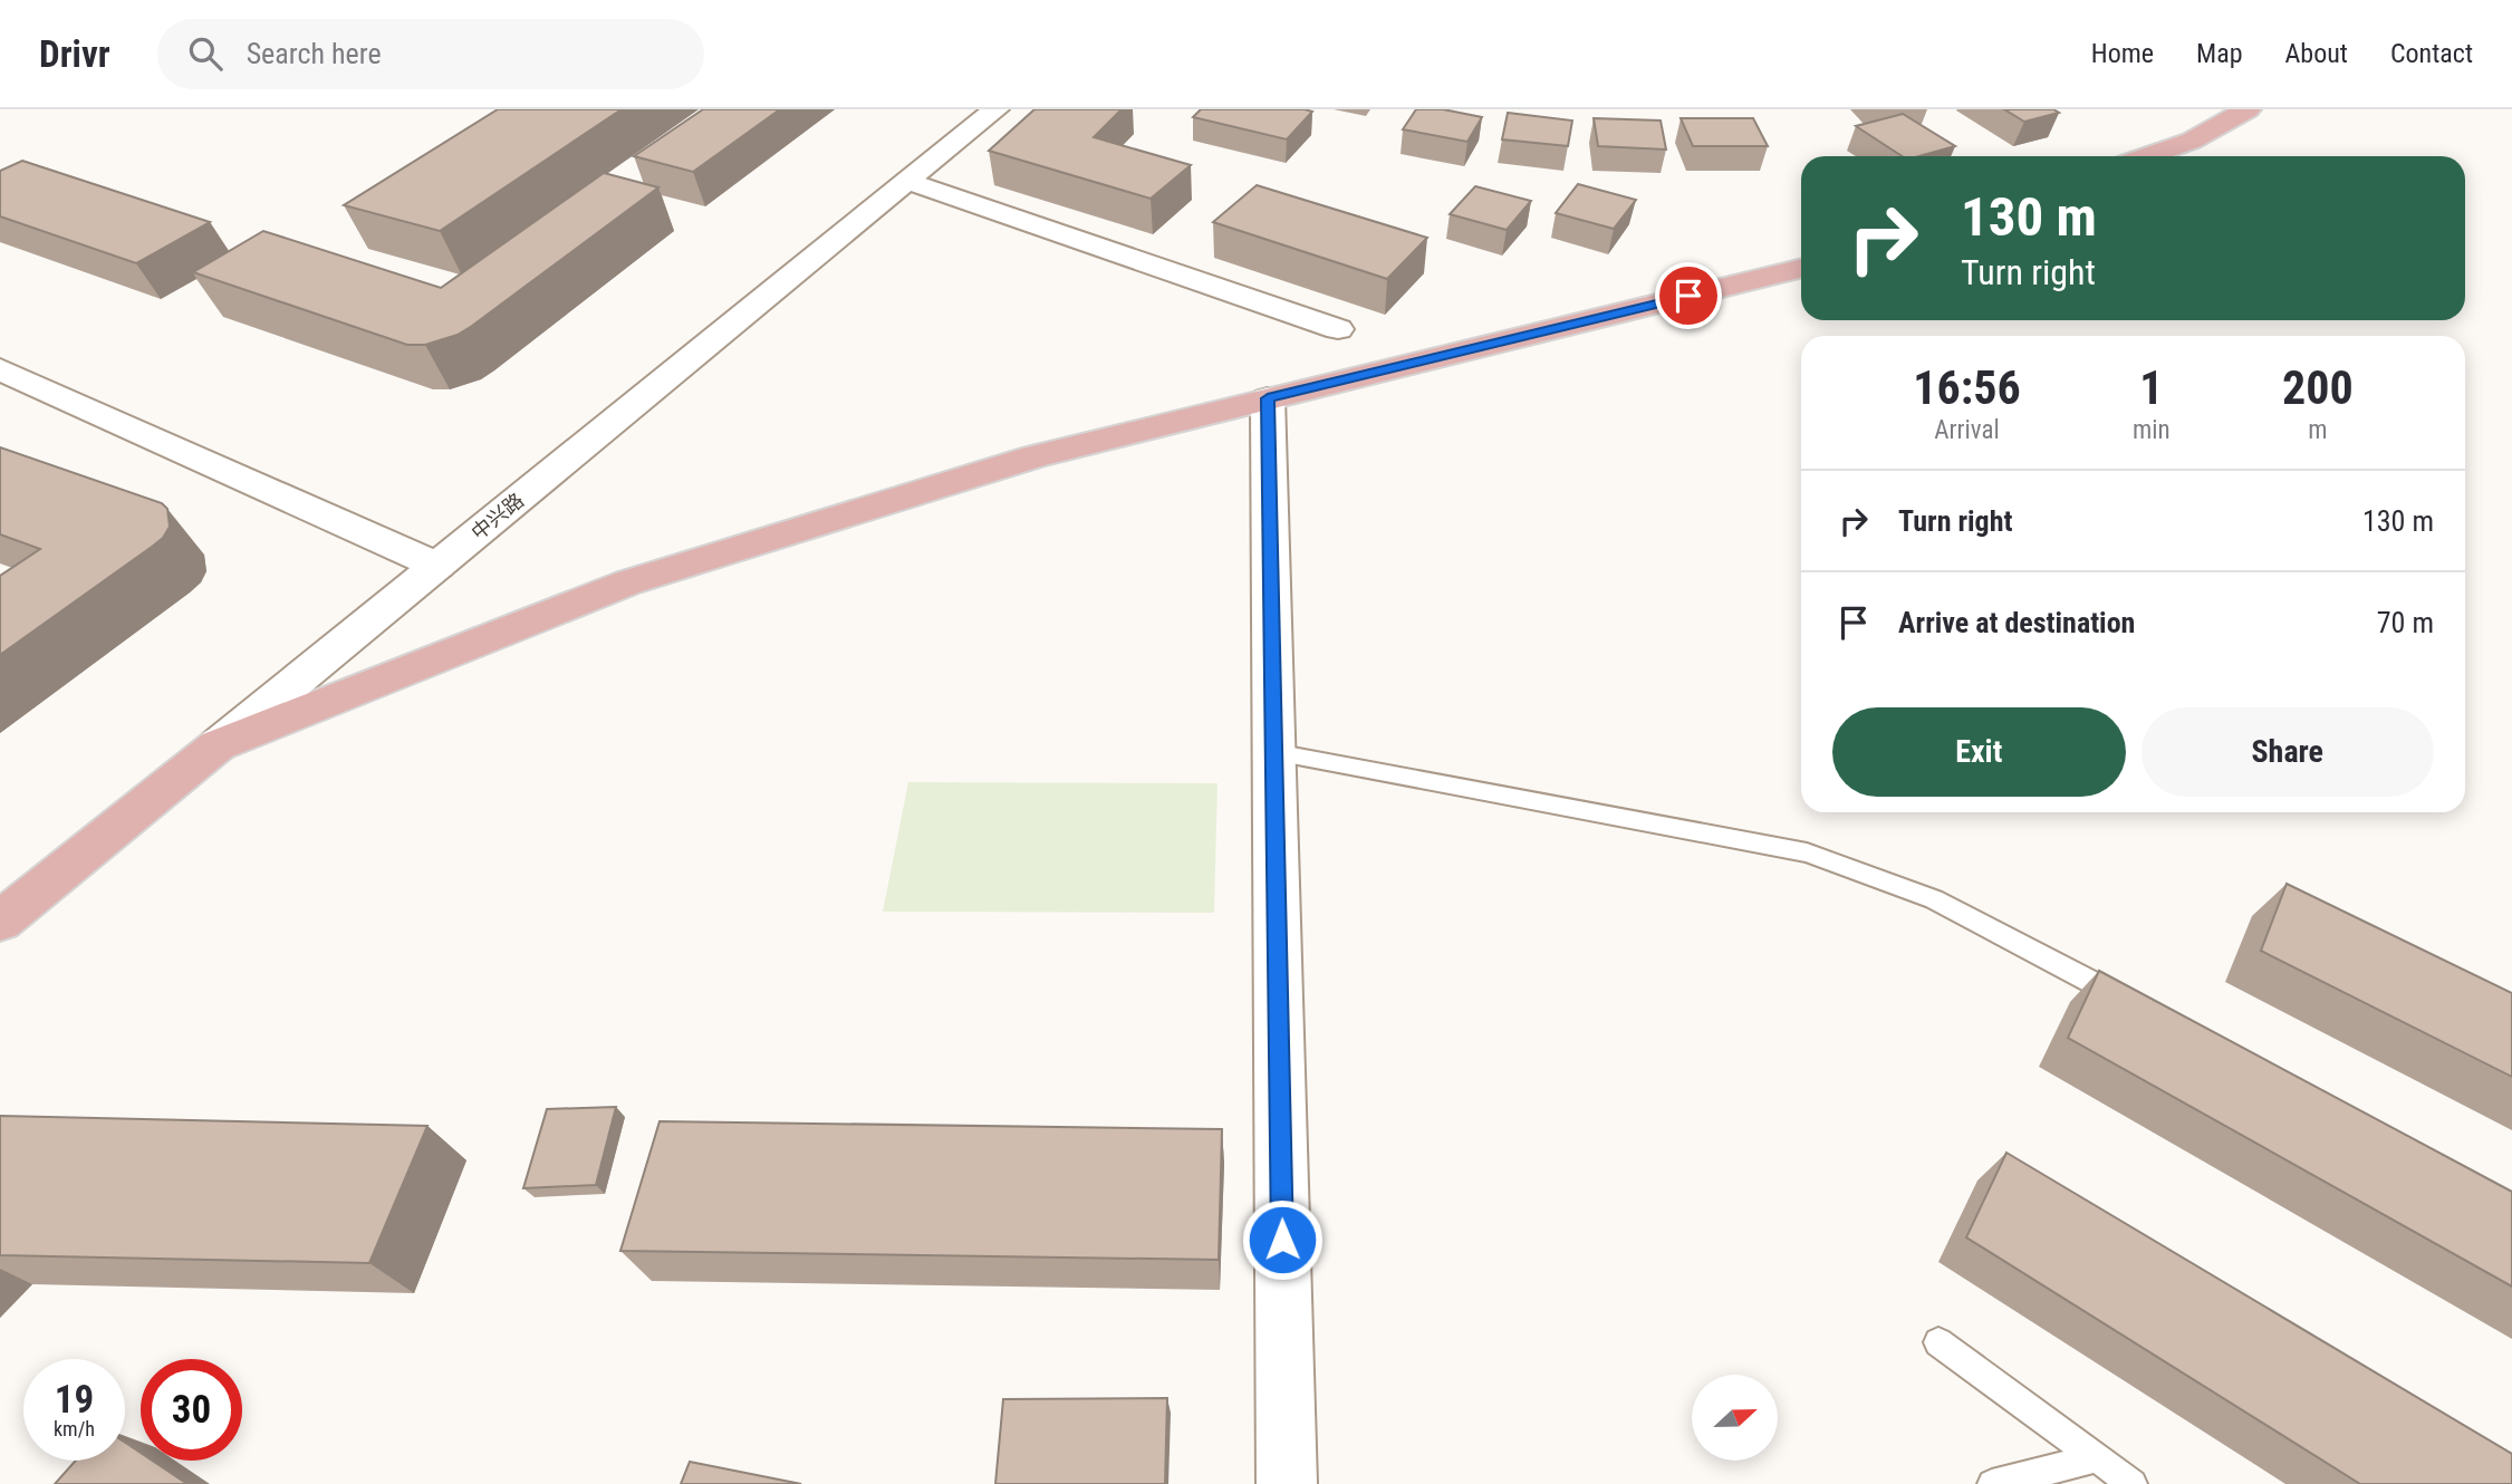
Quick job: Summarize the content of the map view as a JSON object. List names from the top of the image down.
{
  "streets": {
    "main road": ["中兴路"]
  },
  "north": "right",
  "page": {
    "header": "Drivr",
    "search": "Search here",
    "nav": [
      "Home",
      "Map",
      "About",
      "Contact"
    ],
    "turn": ["130 m", "Turn right"],
    "eta": [
      "16:56",
      "Arrival",
      "1",
      "min",
      "200",
      "m"
    ],
    "list": [
      {
        "name": "Turn right",
        "value": "130 m"
      },
      {
        "name": "Arrive at destination",
        "value": "70 m"
      }
    ],
    "buttons": ["Exit", "Share"],
    "speed": "19 km/h",
    "limit": "30"
  }
}
